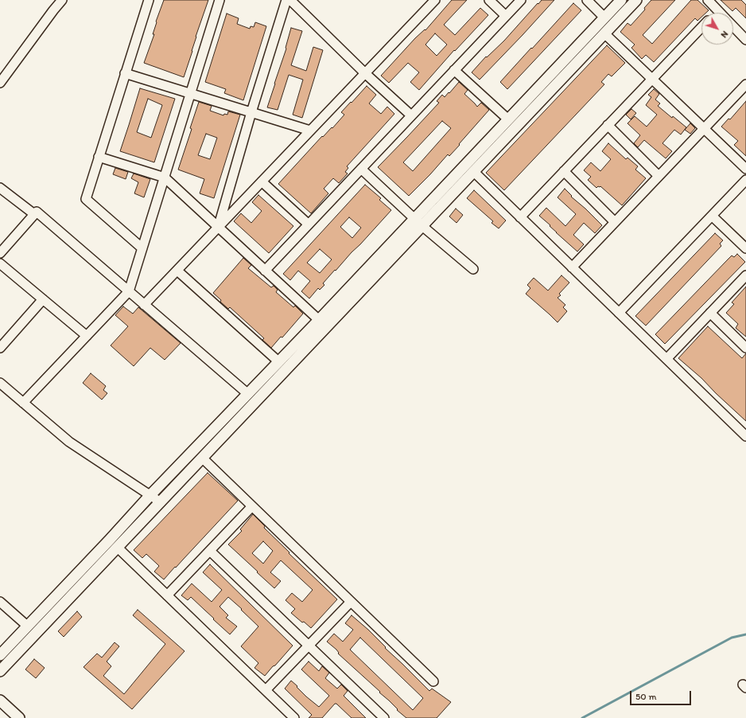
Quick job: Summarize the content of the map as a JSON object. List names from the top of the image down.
{
  "scale_bar": "50 m",
  "north": "bottom right"
}
